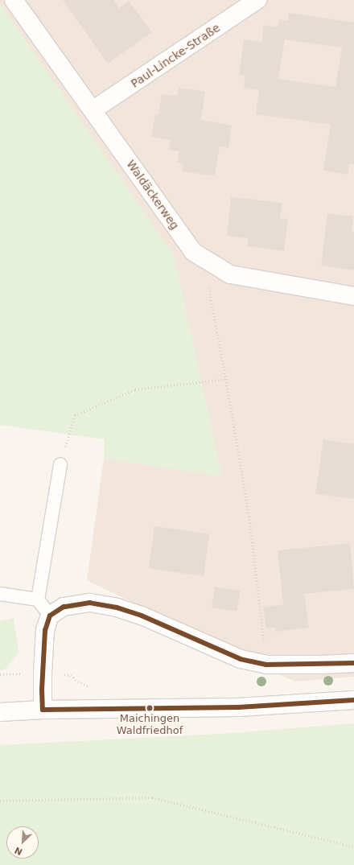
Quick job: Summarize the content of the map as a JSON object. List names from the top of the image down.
{
  "streets": {
    "street": ["Paul-Lincke-Straße", "Waldäckerweg"]
  },
  "crossings": [
    ["Paul-Lincke-Straße", "Waldäckerweg"]
  ],
  "places": ["Maichingen Waldfriedhof"],
  "north": "bottom left"
}
